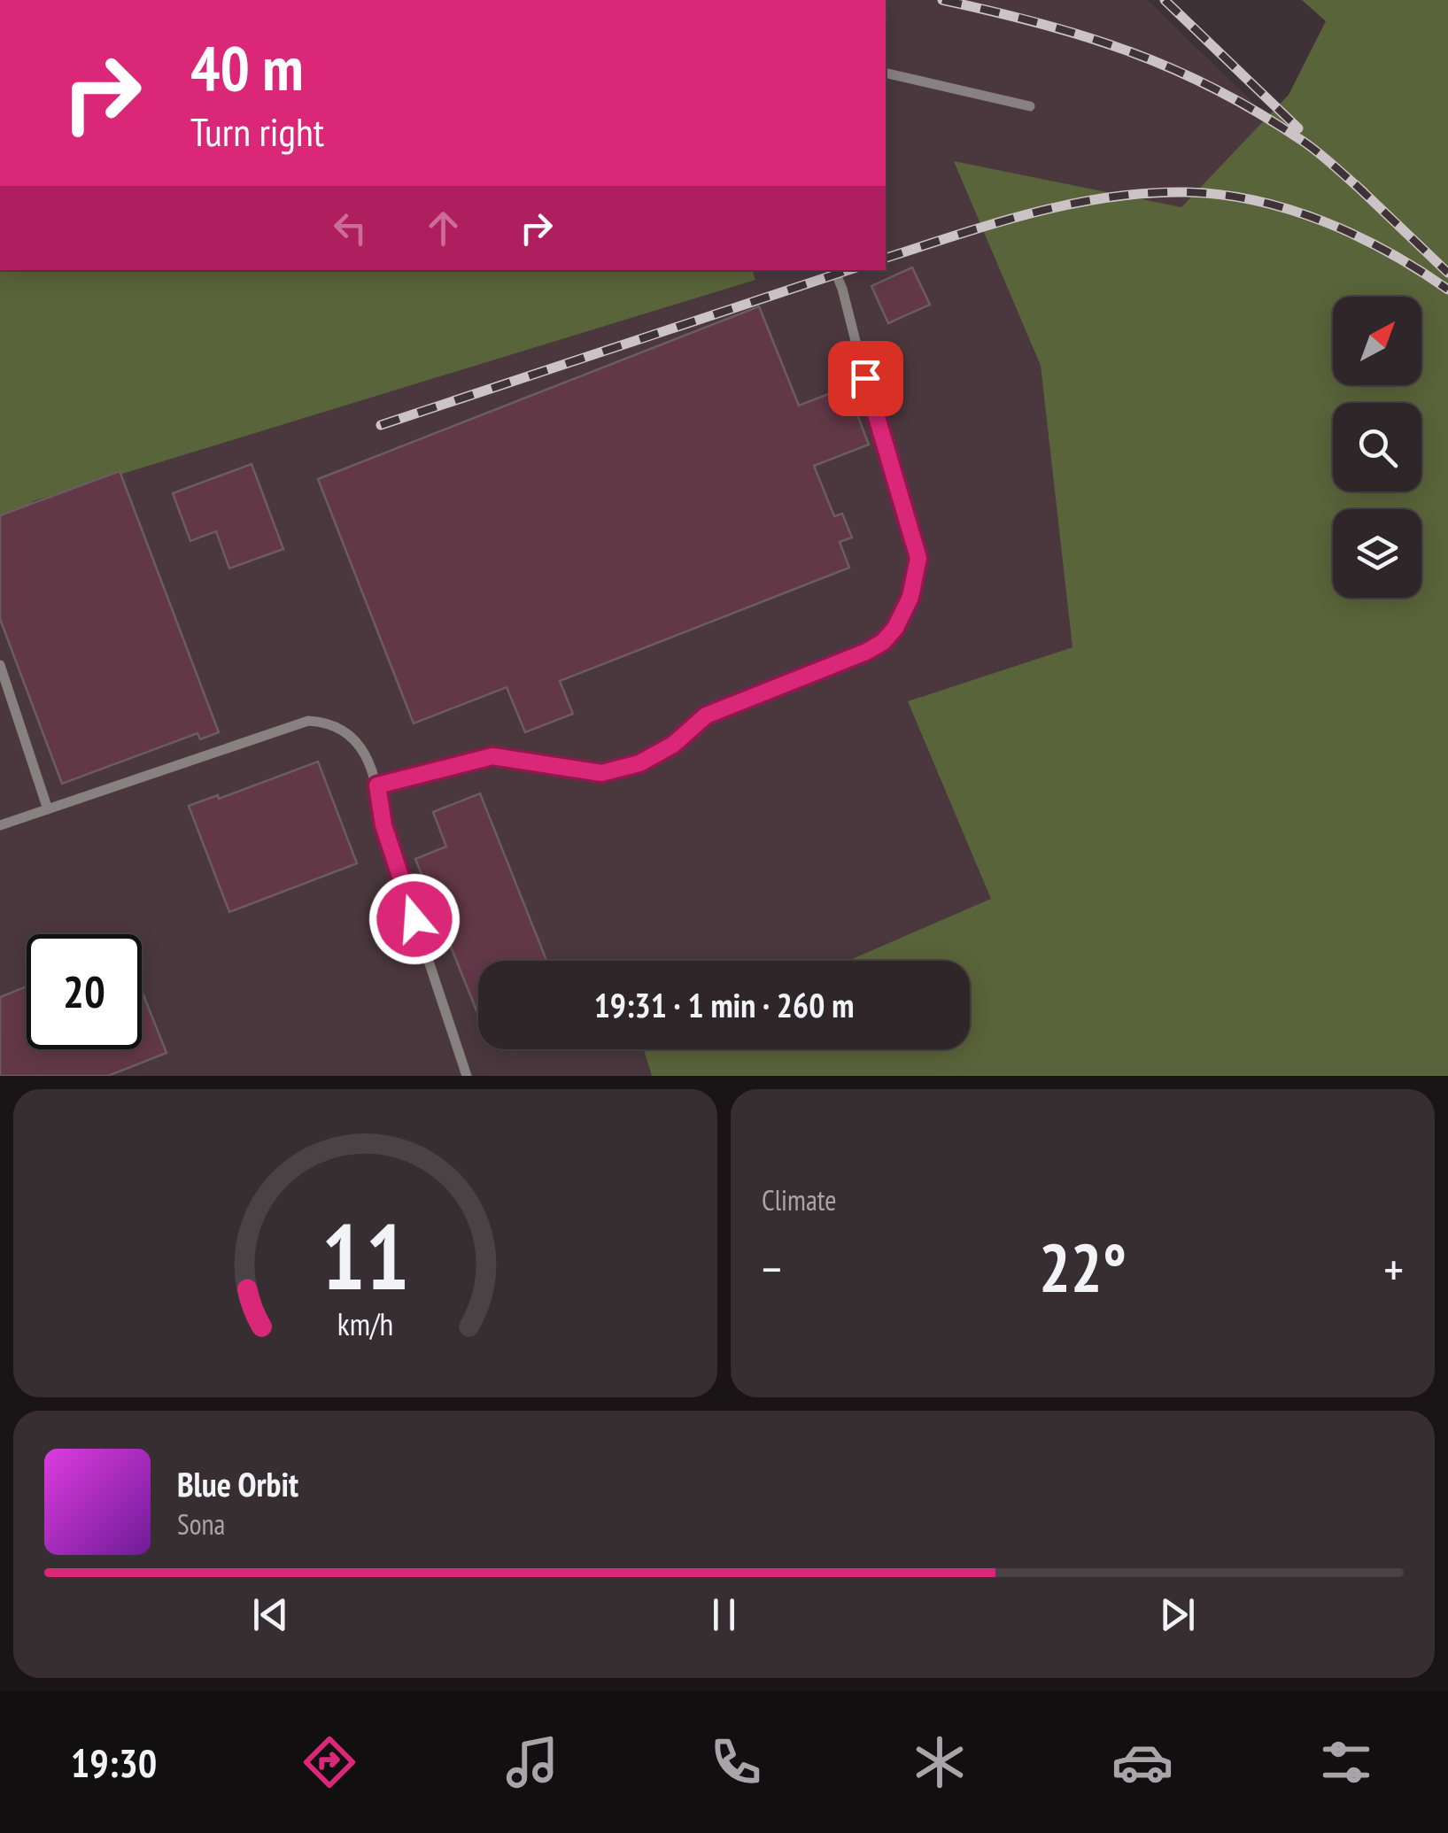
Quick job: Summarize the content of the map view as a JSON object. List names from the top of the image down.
{
  "north": "top right",
  "page": {
    "turn": ["40 m", "Turn right"],
    "limit": "20",
    "trip": "19:31 · 1 min · 260 m",
    "tile": "Climate",
    "heat": ["−", "22°", "+"],
    "song": ["Blue Orbit", "Sona"],
    "tabs": "19:30",
    "gauge": ["11", "km/h"]
  }
}
